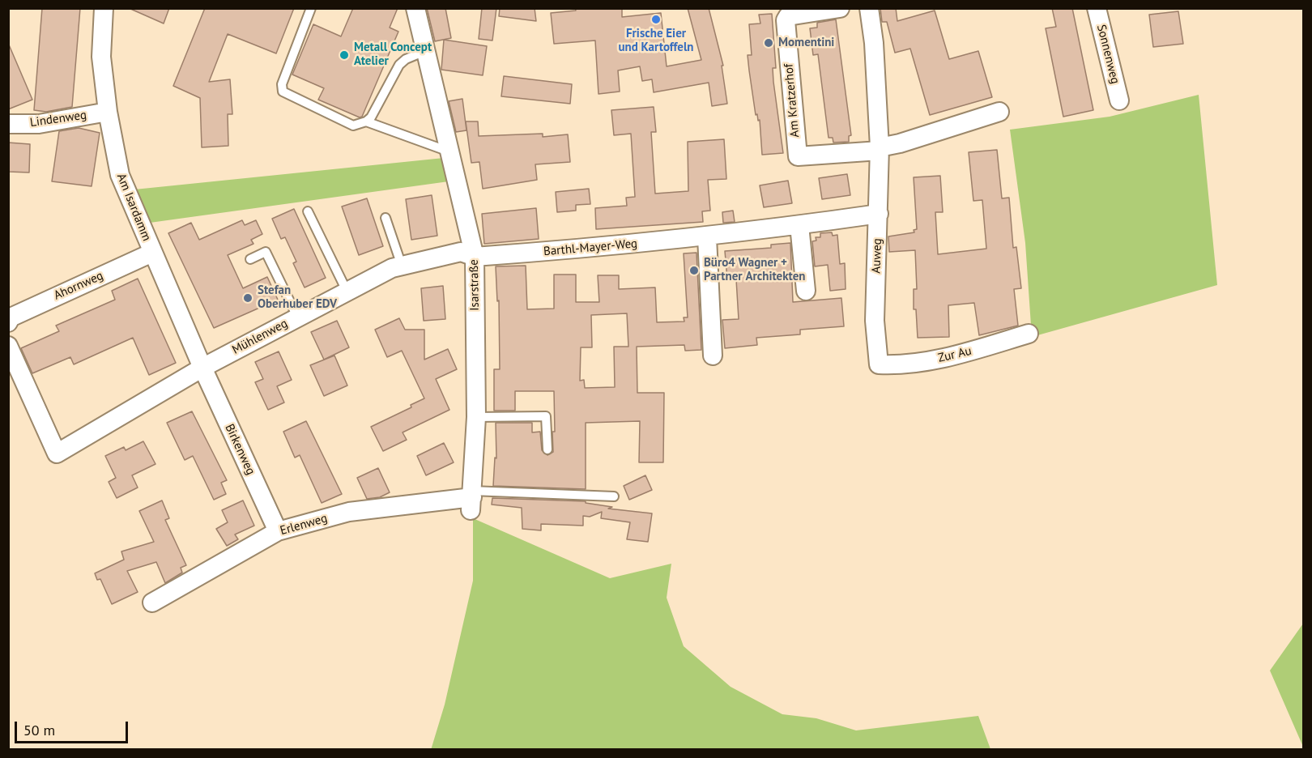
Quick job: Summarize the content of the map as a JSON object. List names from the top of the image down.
{
  "streets": {
    "street": [
      "Sonnenweg",
      "Am Kratzerhof",
      "Lindenweg",
      "Am Isardamm",
      "Barthl-Mayer-Weg",
      "Auweg",
      "Isarstraße",
      "Ahornweg",
      "Mühlenweg",
      "Zur Au",
      "Birkenweg",
      "Erlenweg"
    ]
  },
  "crossings": [
    ["Am Kratzerhof", "Auweg"],
    ["Lindenweg", "Am Isardamm"],
    ["Am Isardamm", "Ahornweg"],
    ["Am Isardamm", "Mühlenweg"],
    ["Am Isardamm", "Birkenweg"],
    ["Barthl-Mayer-Weg", "Auweg"],
    ["Barthl-Mayer-Weg", "Isarstraße"],
    ["Barthl-Mayer-Weg", "Mühlenweg"],
    ["Auweg", "Zur Au"],
    ["Isarstraße", "Mühlenweg"],
    ["Isarstraße", "Erlenweg"],
    ["Mühlenweg", "Birkenweg"],
    ["Birkenweg", "Erlenweg"]
  ],
  "places": [
    "Frische Eier und Kartoffeln",
    "Momentini",
    "Metall Concept Atelier",
    "Büro4 Wagner + Partner Architekten",
    "Stefan Oberhuber EDV"
  ],
  "scale_bar": "50 m"
}
